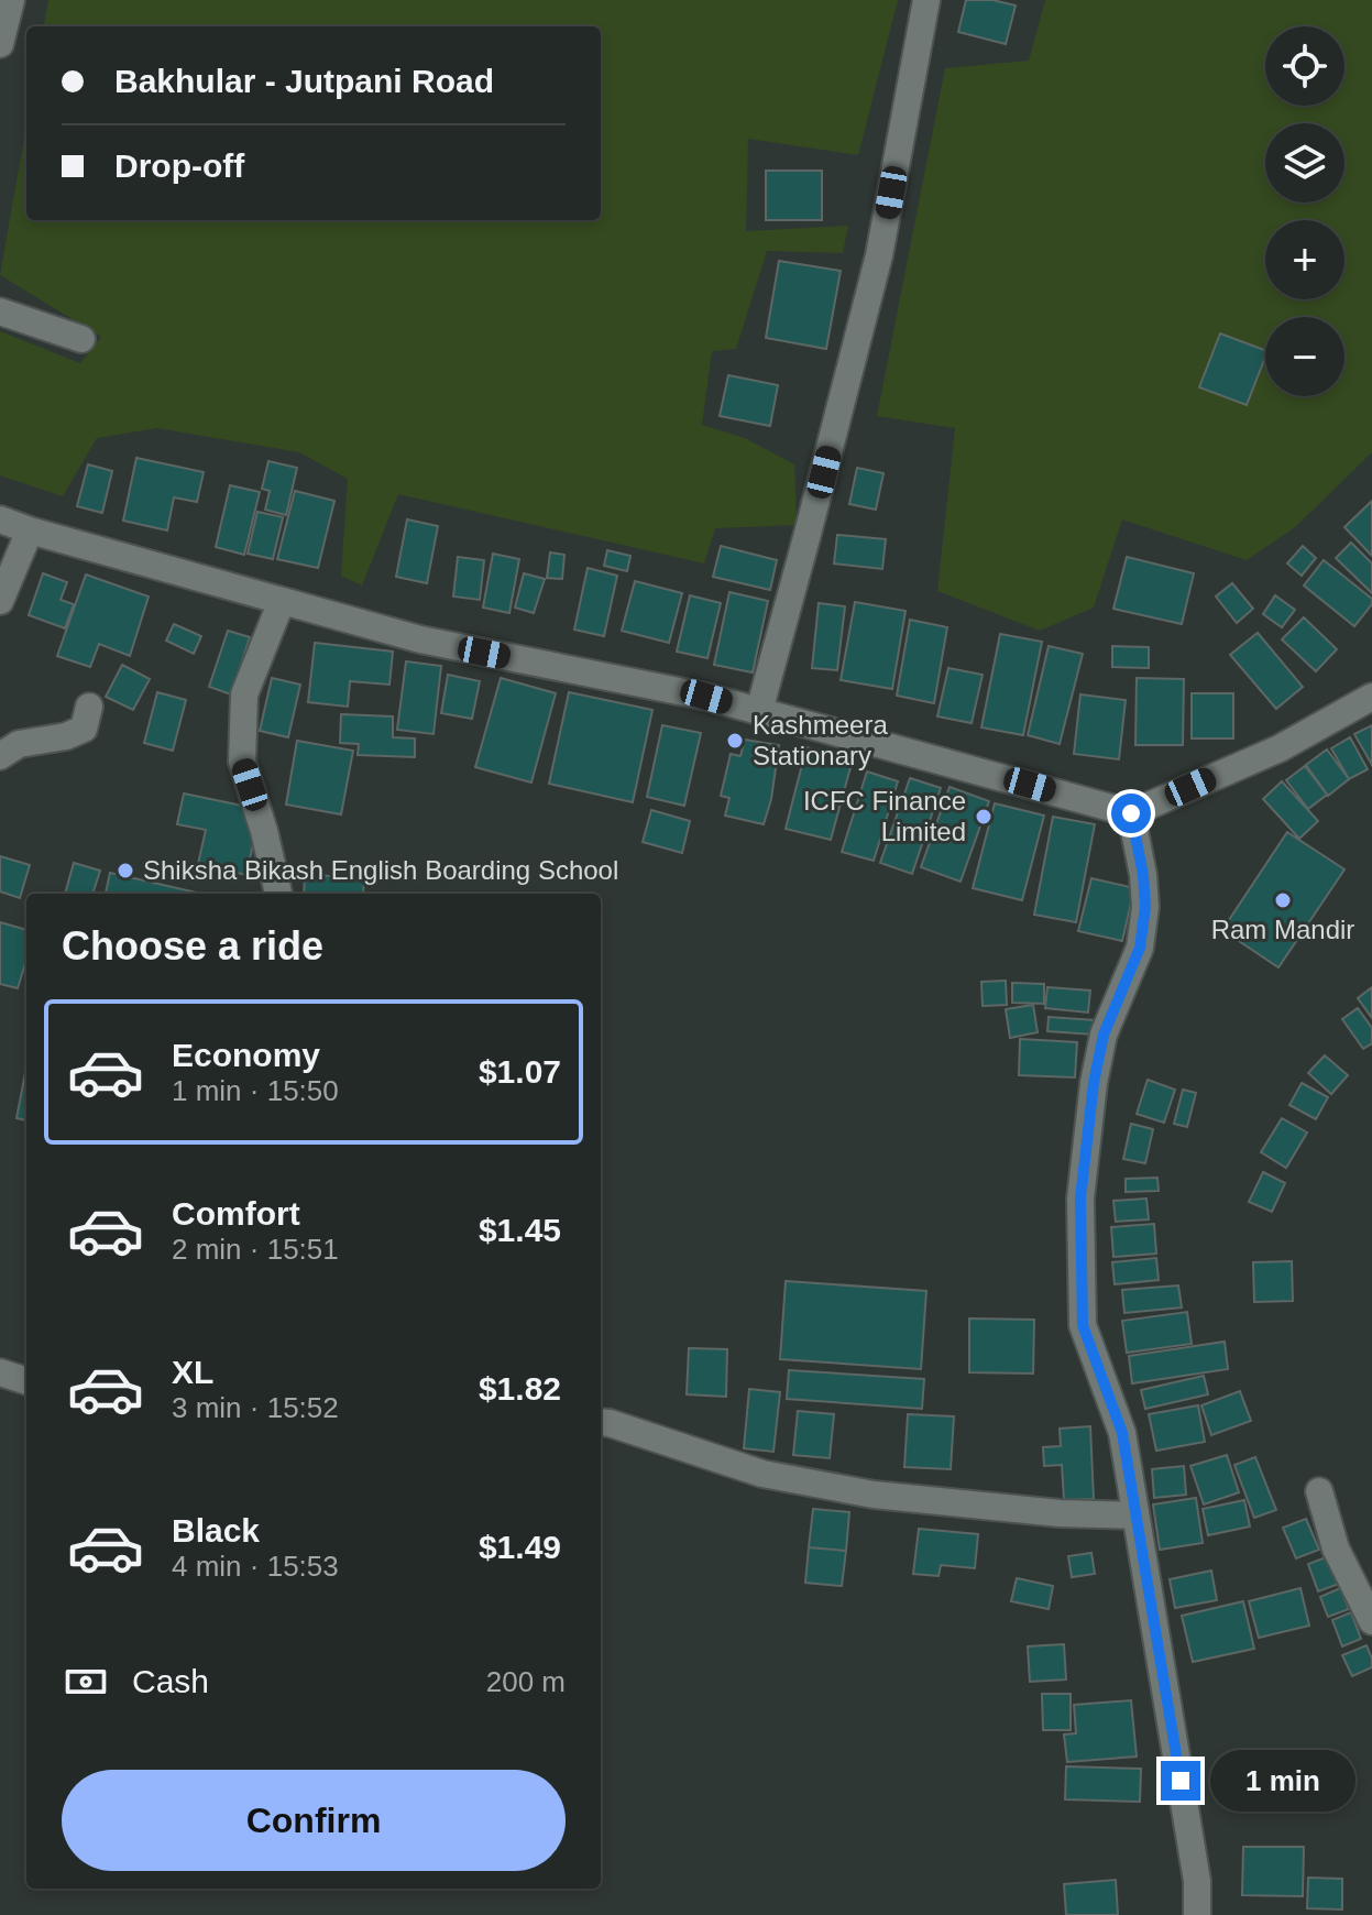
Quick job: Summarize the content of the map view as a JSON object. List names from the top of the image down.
{
  "places": [
    "Kashmeera Stationary",
    "ICFC Finance Limited",
    "Shiksha Bikash English Boarding School",
    "Ram Mandir"
  ],
  "page": {
    "map_buttons": ["+", "−"],
    "banner": ["Bakhular - Jutpani Road", "Drop-off"],
    "heading": "Choose a ride",
    "list": [
      {
        "name": "Economy",
        "note": "1 min · 15:50",
        "value": "$1.07"
      },
      {
        "name": "Comfort",
        "note": "2 min · 15:51",
        "value": "$1.45"
      },
      {
        "name": "XL",
        "note": "3 min · 15:52",
        "value": "$1.82"
      },
      {
        "name": "Black",
        "note": "4 min · 15:53",
        "value": "$1.49"
      }
    ],
    "pay": ["Cash", "200 m"],
    "bubble": "1 min",
    "buttons": "Confirm"
  }
}
